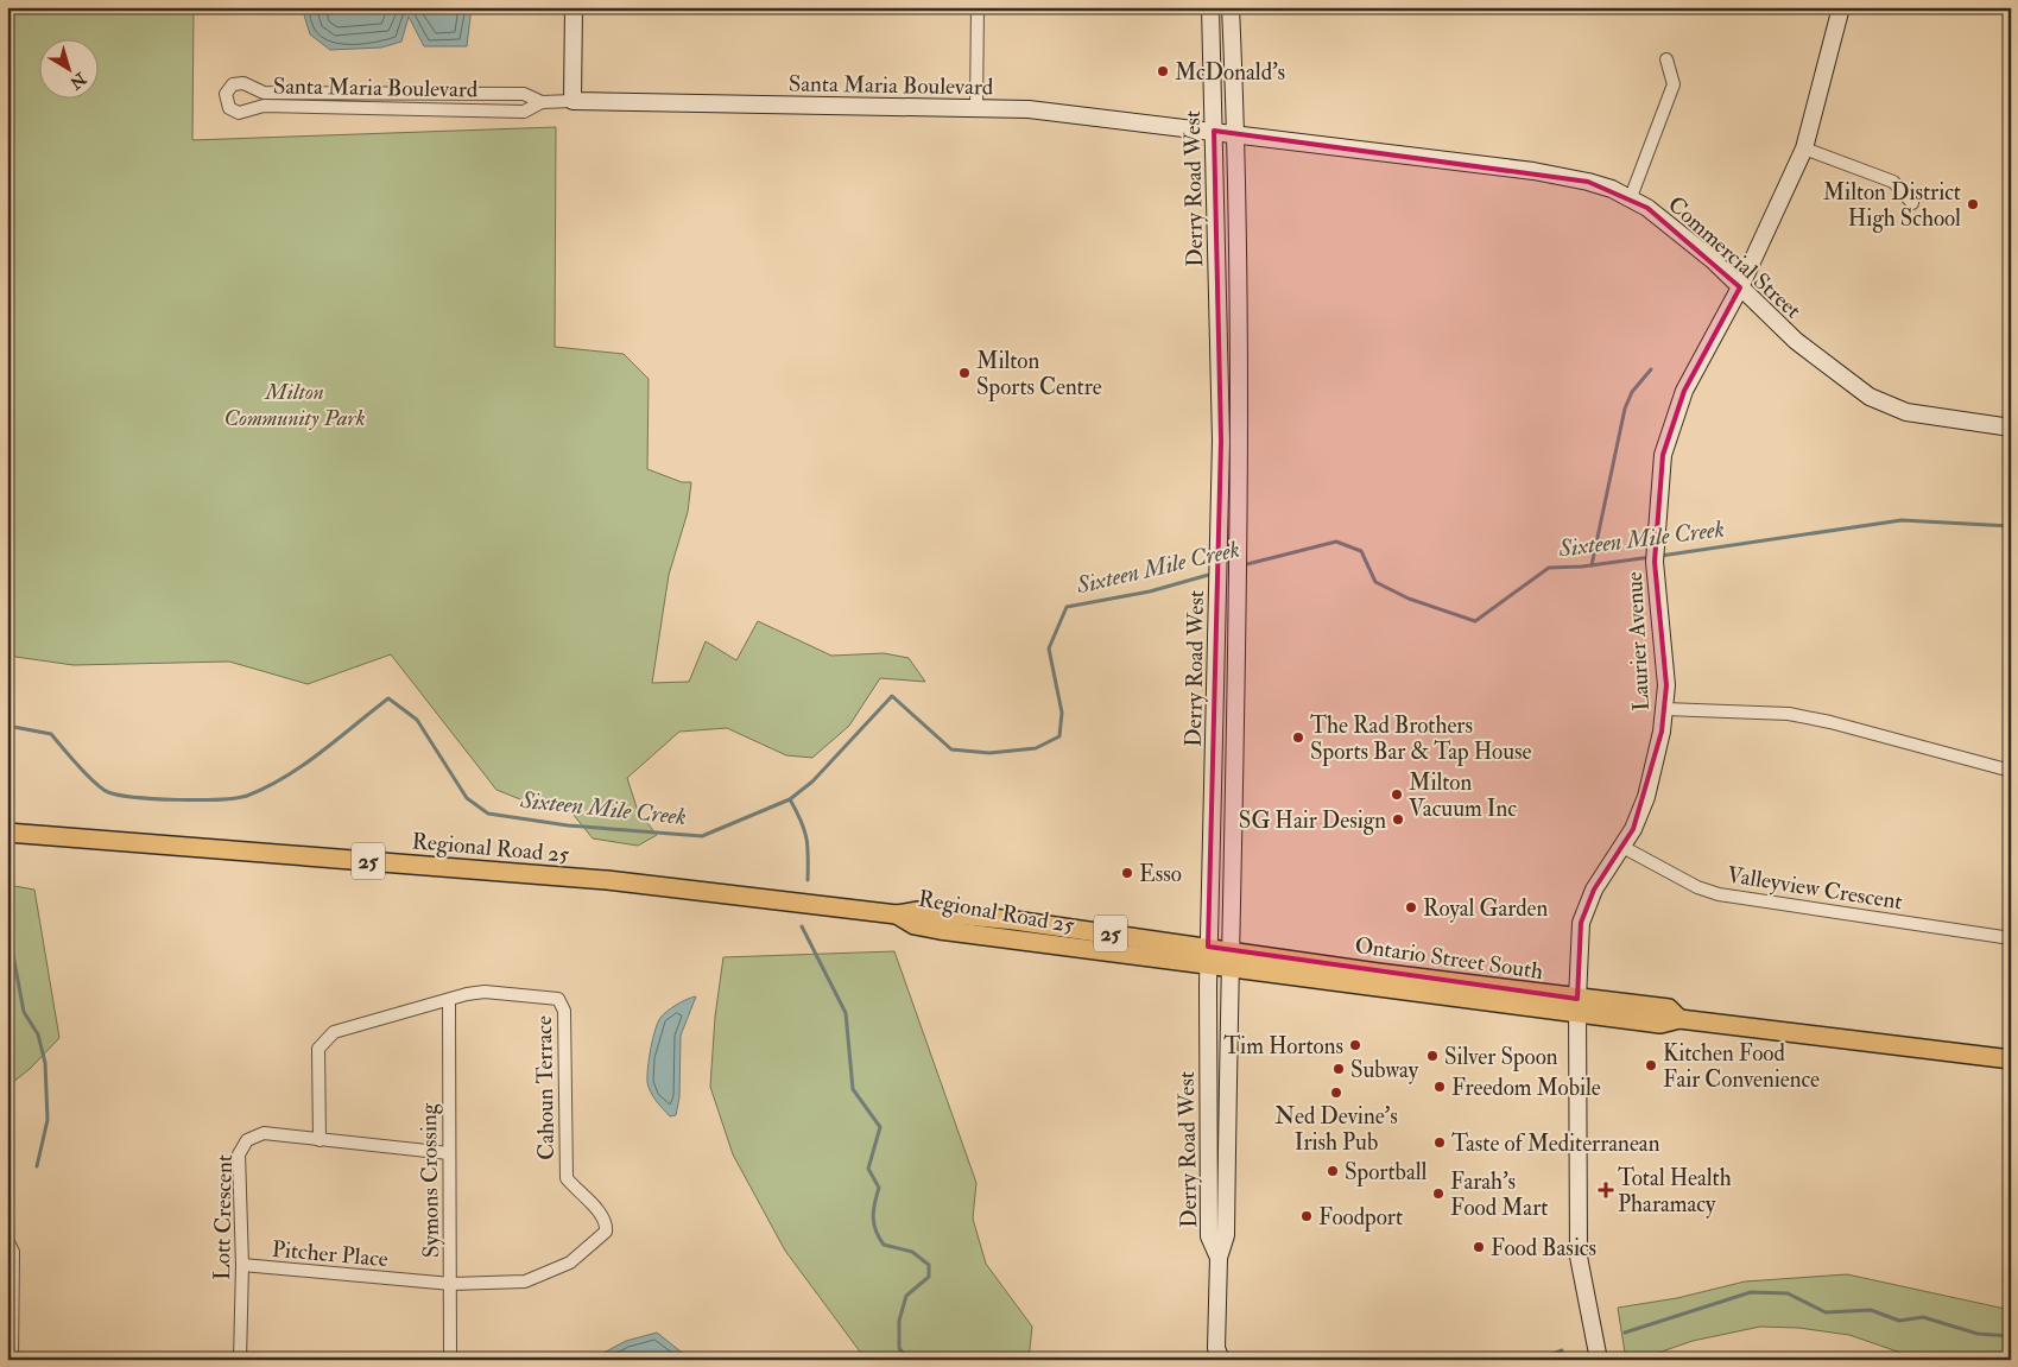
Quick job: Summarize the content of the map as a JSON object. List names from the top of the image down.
{
  "streets": {
    "main road": ["Regional Road 25", "25", "Ontario Street South"],
    "street": [
      "Santa Maria Boulevard",
      "Derry Road West",
      "Commercial Street",
      "Laurier Avenue",
      "Valleyview Crescent",
      "Cahoun Terrace",
      "Symons Crossing",
      "Lott Crescent",
      "Pitcher Place"
    ]
  },
  "crossings": [
    ["Santa Maria Boulevard", "Derry Road West"],
    ["Santa Maria Boulevard", "Commercial Street"],
    ["Derry Road West", "Commercial Street"],
    ["Derry Road West", "Regional Road 25"],
    ["Derry Road West", "Ontario Street South"],
    ["Commercial Street", "Laurier Avenue"],
    ["Laurier Avenue", "Valleyview Crescent"],
    ["Laurier Avenue", "Ontario Street South"],
    ["Regional Road 25", "Ontario Street South"],
    ["Cahoun Terrace", "Symons Crossing"],
    ["Cahoun Terrace", "Lott Crescent"],
    ["Cahoun Terrace", "Pitcher Place"],
    ["Symons Crossing", "Lott Crescent"],
    ["Symons Crossing", "Pitcher Place"],
    ["Lott Crescent", "Pitcher Place"]
  ],
  "water": ["Sixteen Mile Creek"],
  "parks": ["Milton Community Park"],
  "places": {
    "other": [
      "McDonald's",
      "Milton District High School",
      "Milton Sports Centre",
      "The Rad Brothers Sports Bar & Tap House",
      "Milton Vacuum Inc",
      "SG Hair Design",
      "Esso",
      "Royal Garden",
      "Tim Hortons",
      "Silver Spoon",
      "Kitchen Food Fair Convenience",
      "Subway",
      "Freedom Mobile",
      "Ned Devine's Irish Pub",
      "Taste of Mediterranean",
      "Sportball",
      "Farah's Food Mart",
      "Foodport",
      "Food Basics"
    ],
    "health": ["Total Health Pharamacy"]
  },
  "north": "bottom right"
}
